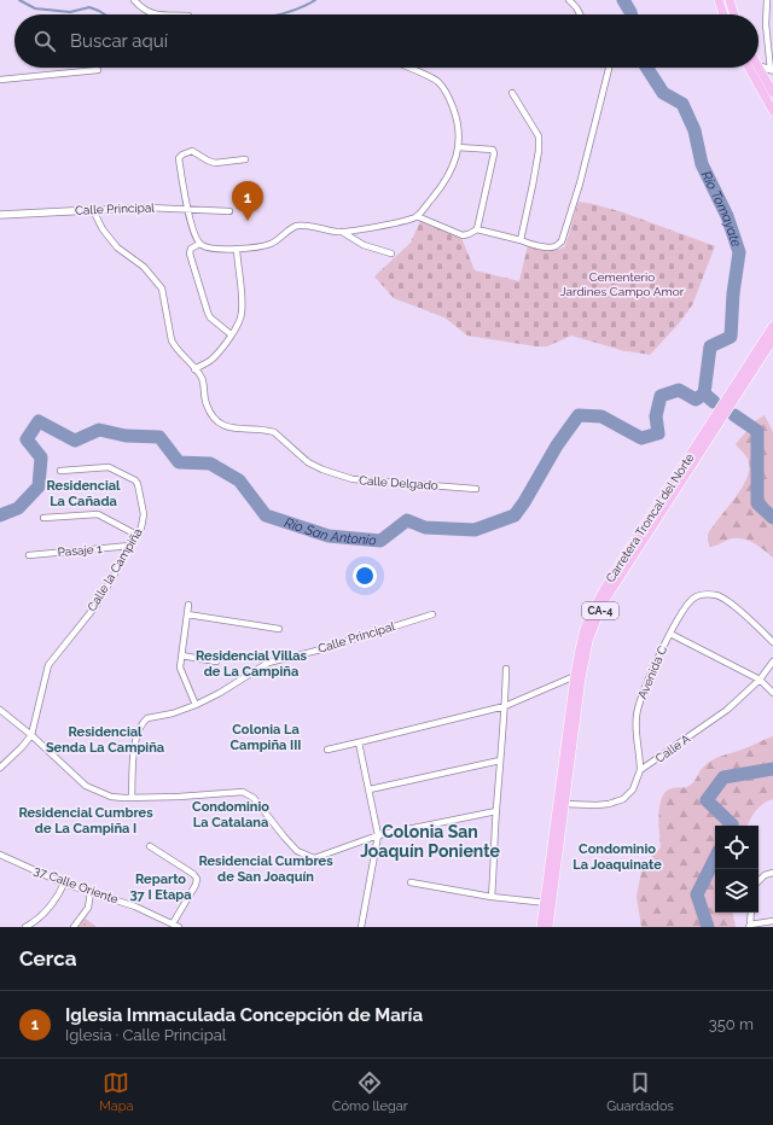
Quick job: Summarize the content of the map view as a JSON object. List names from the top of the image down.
{
  "streets": {
    "main road": ["Carretera Troncal del Norte", "CA-4"],
    "street": [
      "Calle Principal",
      "Calle Delgado",
      "Pasaje 1",
      "Calle la Campiña",
      "Avenida C",
      "Calle A",
      "37 Calle Oriente"
    ]
  },
  "crossings": [
    ["Calle Principal", "Calle Delgado"],
    ["Pasaje 1", "Calle la Campiña"],
    ["Avenida C", "Calle A"]
  ],
  "districts": [
    "Residencial La Cañada",
    "Residencial Villas de La Campiña",
    "Colonia La Campiña III",
    "Residencial Senda La Campiña",
    "Condominio La Catalana",
    "Residencial Cumbres de La Campiña I",
    "Colonia San Joaquín Poniente",
    "Condominio La Joaquinate",
    "Residencial Cumbres de San Joaquín",
    "Reparto 37 I Etapa"
  ],
  "water": ["Río Tomayate", "Río San Antonio"],
  "parks": ["Cementerio Jardines Campo Amor"],
  "page": {
    "search": "Buscar aquí",
    "pins": "1",
    "heading": "Cerca",
    "list": [
      {
        "mark": "1",
        "name": "Iglesia Immaculada Concepción de María",
        "note": "Iglesia · Calle Principal",
        "value": "350 m"
      }
    ],
    "nav": ["Mapa", "Cómo llegar", "Guardados"]
  }
}
